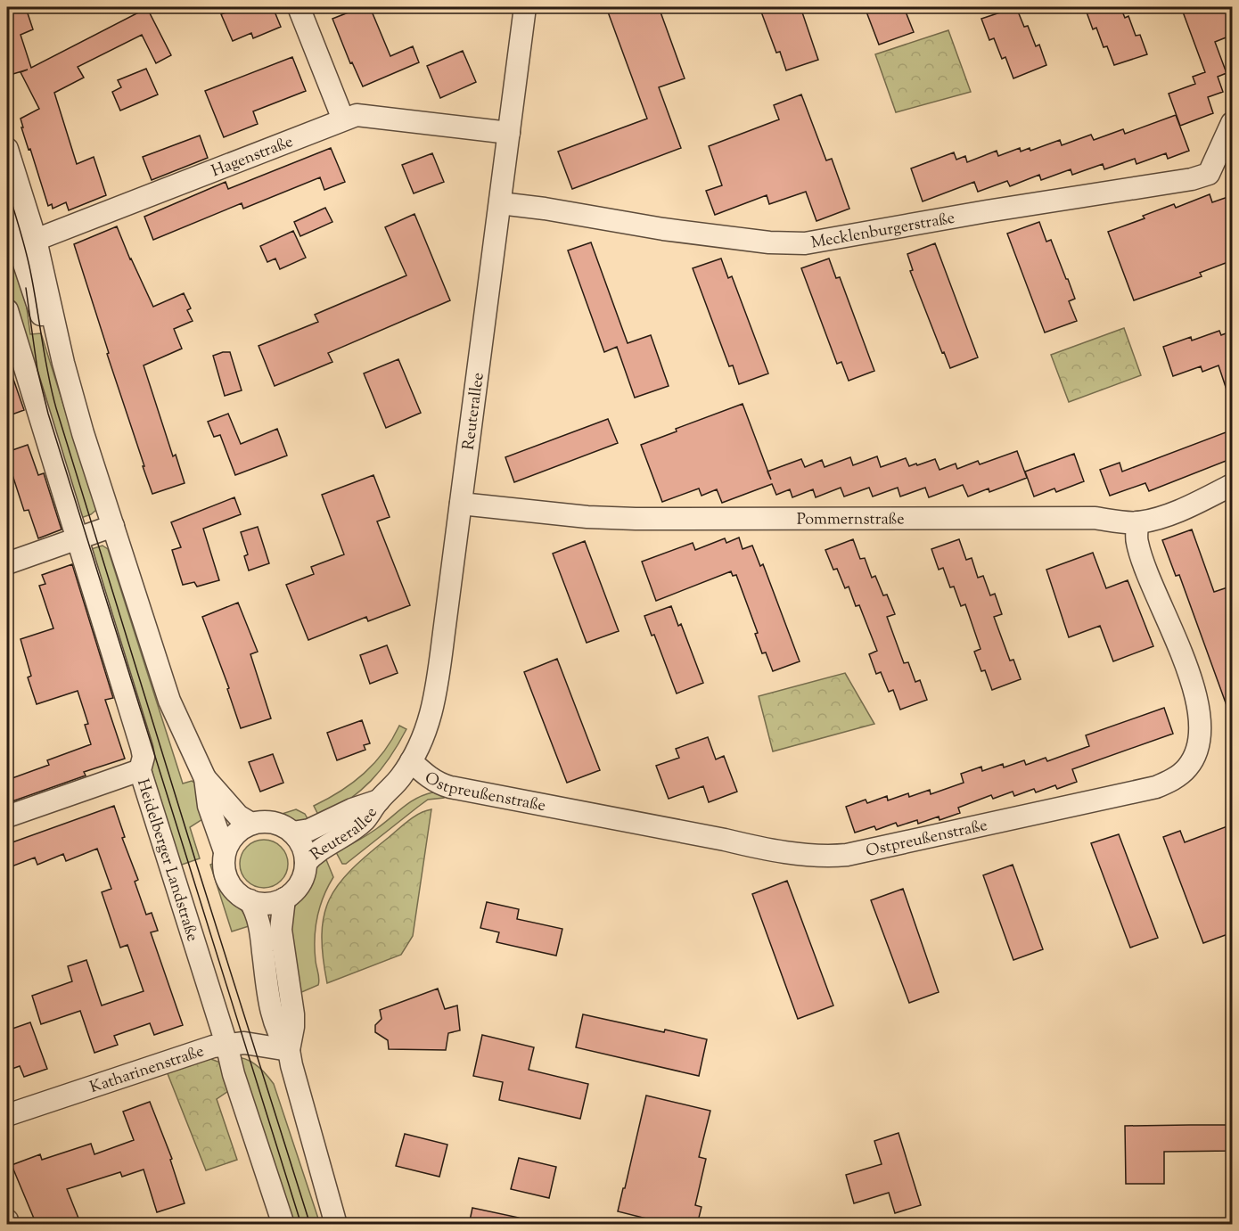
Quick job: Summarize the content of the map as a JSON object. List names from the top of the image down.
{
  "streets": {
    "street": [
      "Hagenstraße",
      "Mecklenburgerstraße",
      "Reuterallee",
      "Pommernstraße",
      "Ostpreußenstraße",
      "Heidelberger Landstraße",
      "Katharinenstraße"
    ]
  },
  "crossings": [
    ["Hagenstraße", "Reuterallee"],
    ["Mecklenburgerstraße", "Reuterallee"],
    ["Reuterallee", "Pommernstraße"],
    ["Reuterallee", "Ostpreußenstraße"],
    ["Pommernstraße", "Ostpreußenstraße"],
    ["Heidelberger Landstraße", "Katharinenstraße"]
  ]
}
